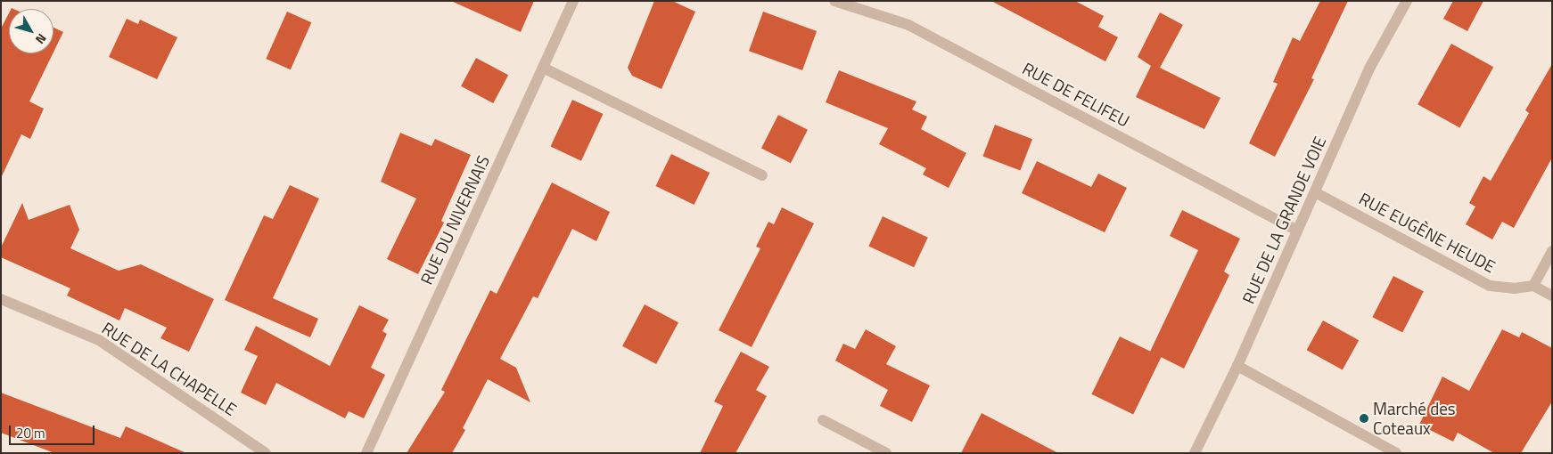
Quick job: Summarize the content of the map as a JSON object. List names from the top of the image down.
{
  "streets": {
    "street": [
      "RUE DE FELIFEU",
      "RUE DU NIVERNAIS",
      "RUE DE LA GRANDE VOIE",
      "RUE EUGÈNE HEUDE",
      "RUE DE LA CHAPELLE"
    ]
  },
  "crossings": [
    ["RUE DE FELIFEU", "RUE DE LA GRANDE VOIE"],
    ["RUE DE LA GRANDE VOIE", "RUE EUGÈNE HEUDE"]
  ],
  "places": ["Marché des Coteaux"],
  "scale_bar": "20 m",
  "north": "bottom right"
}
